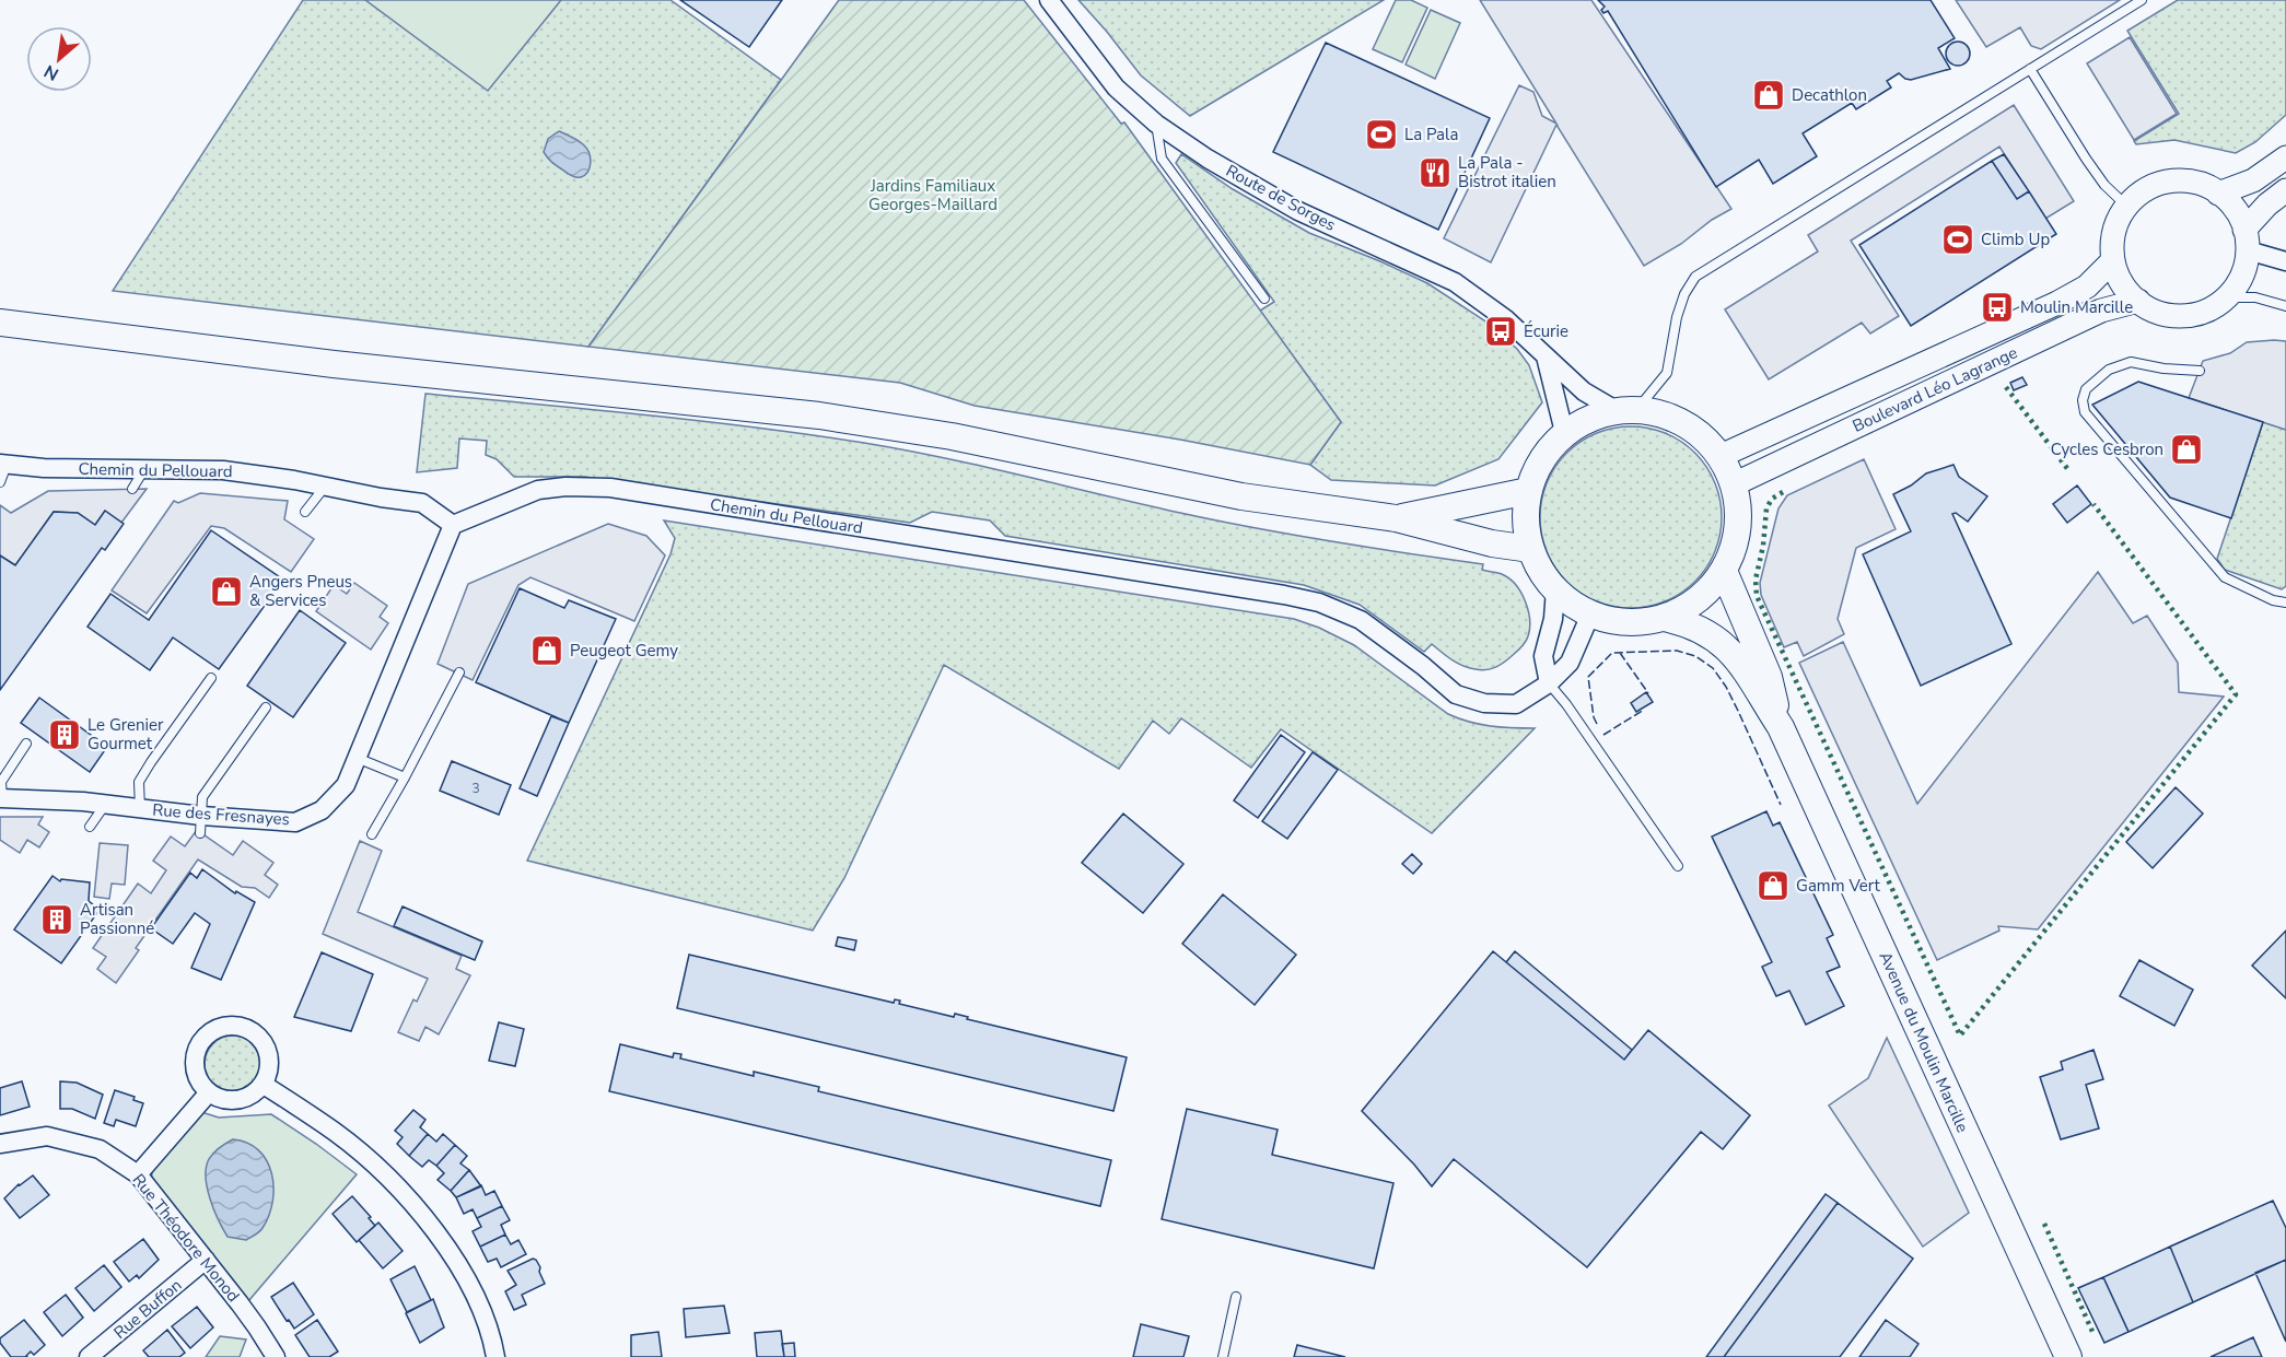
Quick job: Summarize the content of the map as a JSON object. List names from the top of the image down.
{
  "streets": {
    "main road": ["Avenue du Moulin Marcille"],
    "street": [
      "Route de Sorges",
      "Boulevard Léo Lagrange",
      "Chemin du Pellouard",
      "Rue des Fresnayes",
      "Rue Théodore Monod",
      "Rue Buffon"
    ]
  },
  "crossings": [
    ["Route de Sorges", "Boulevard Léo Lagrange"],
    ["Route de Sorges", "Chemin du Pellouard"],
    ["Route de Sorges", "Avenue du Moulin Marcille"],
    ["Boulevard Léo Lagrange", "Chemin du Pellouard"],
    ["Boulevard Léo Lagrange", "Avenue du Moulin Marcille"],
    ["Chemin du Pellouard", "Rue des Fresnayes"],
    ["Chemin du Pellouard", "Avenue du Moulin Marcille"],
    ["Rue Théodore Monod", "Rue Buffon"]
  ],
  "parks": ["Jardins Familiaux Georges-Maillard"],
  "places": {
    "shop": [
      "Decathlon",
      "Cycles Cesbron",
      "Angers Pneus & Services",
      "Peugeot Gemy",
      "Gamm Vert"
    ],
    "sports": ["La Pala", "Climb Up"],
    "restaurant": ["La Pala - Bistrot italien"],
    "bus stop": ["Moulin Marcille", "Écurie"],
    "building": ["Le Grenier Gourmet", "Artisan Passionné"]
  },
  "house_numbers": ["3"],
  "north": "bottom left"
}
